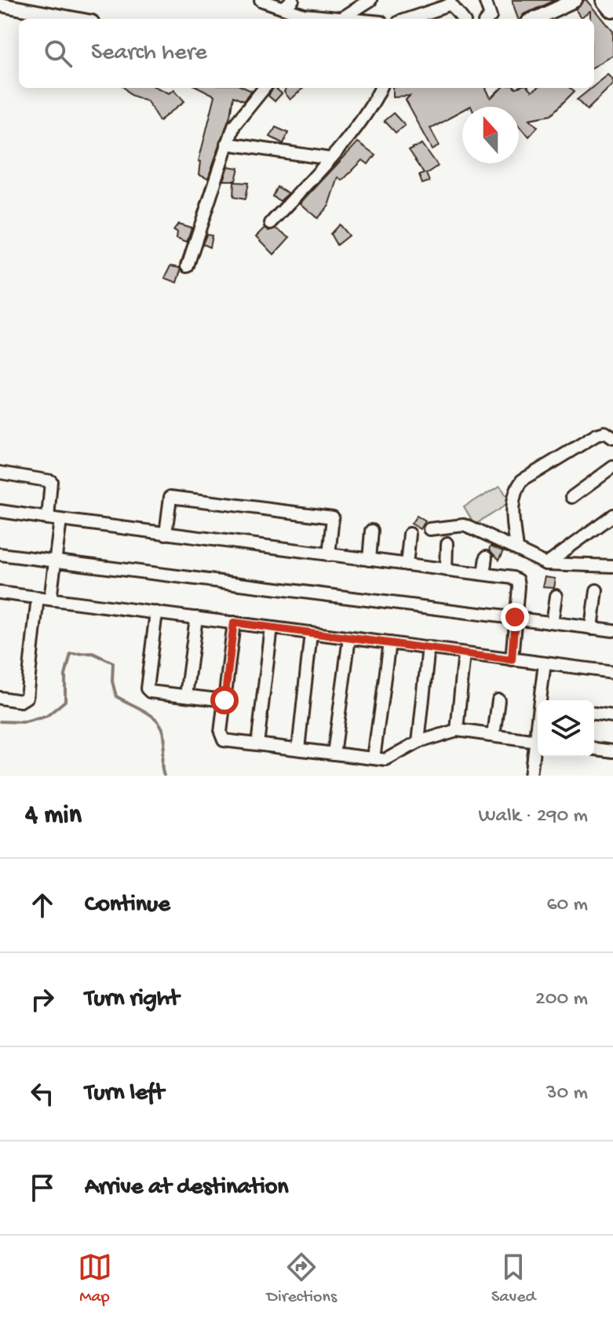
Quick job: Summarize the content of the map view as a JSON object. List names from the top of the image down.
{
  "north": "top",
  "page": {
    "search": "Search here",
    "heading": ["4 min", "Walk · 290 m"],
    "list": [
      ["Continue", "60 m"],
      ["Turn right", "200 m"],
      ["Turn left", "30 m"],
      "Arrive at destination"
    ],
    "nav": ["Map", "Directions", "Saved"]
  }
}
